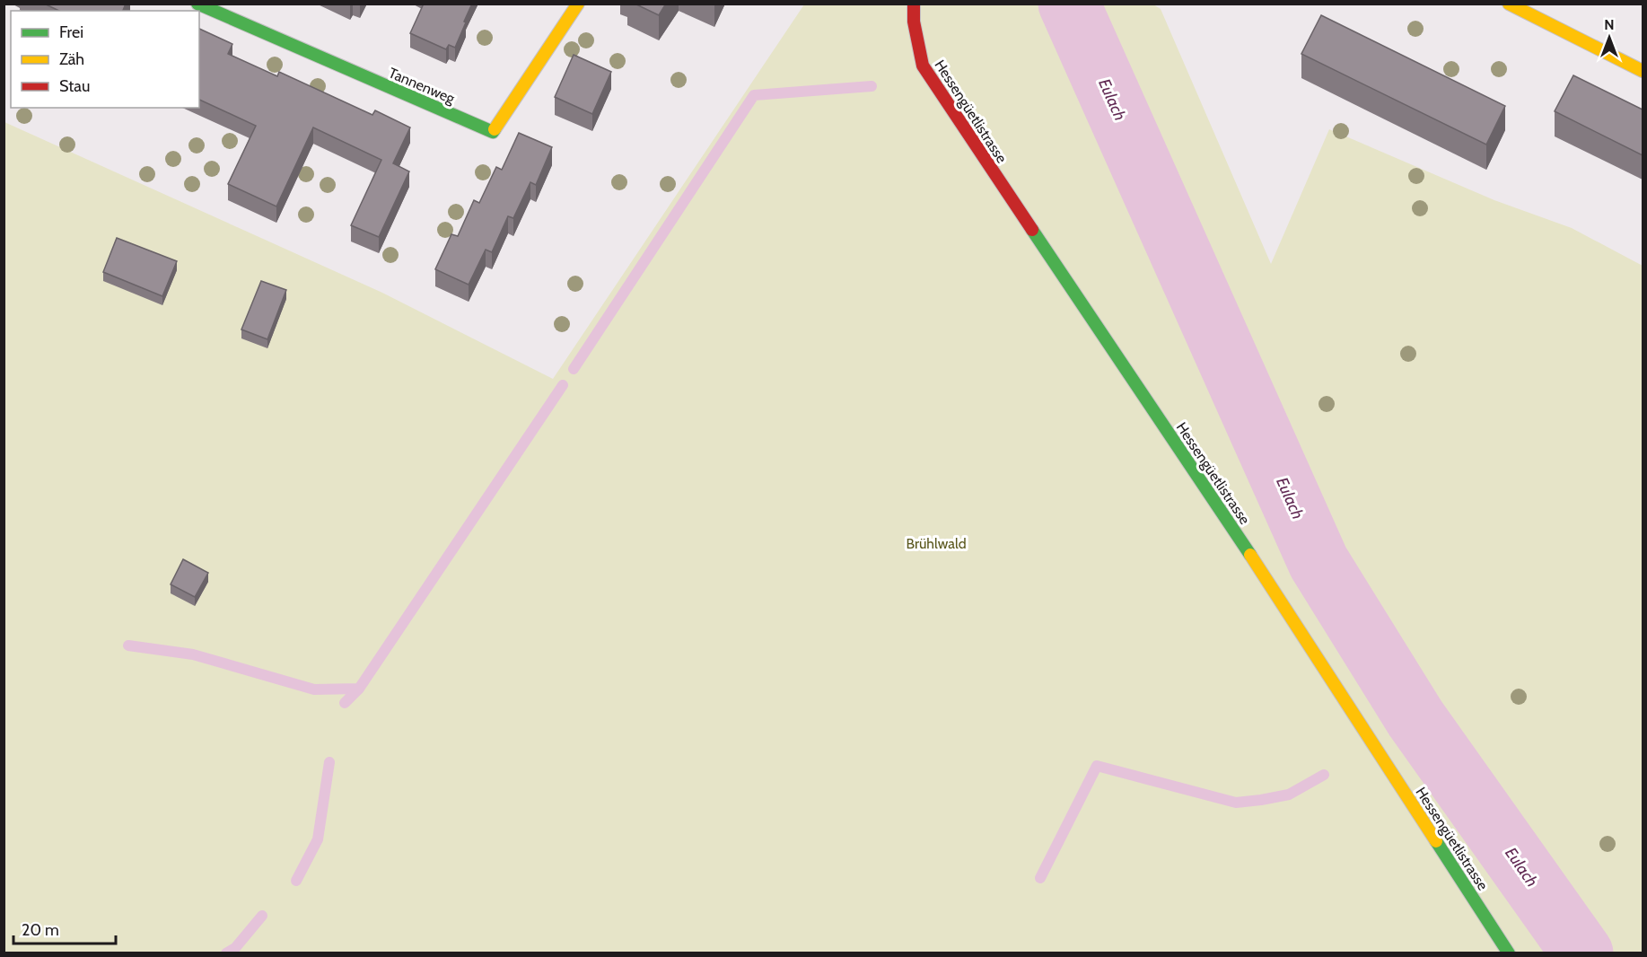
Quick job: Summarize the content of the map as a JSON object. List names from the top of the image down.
{
  "streets": {
    "street": ["Tannenweg", "Hessengüetlistrasse"]
  },
  "water": ["Eulach"],
  "parks": ["Brühlwald"],
  "legend": ["Frei", "Zäh", "Stau"],
  "scale_bar": "20 m",
  "north": "top"
}
